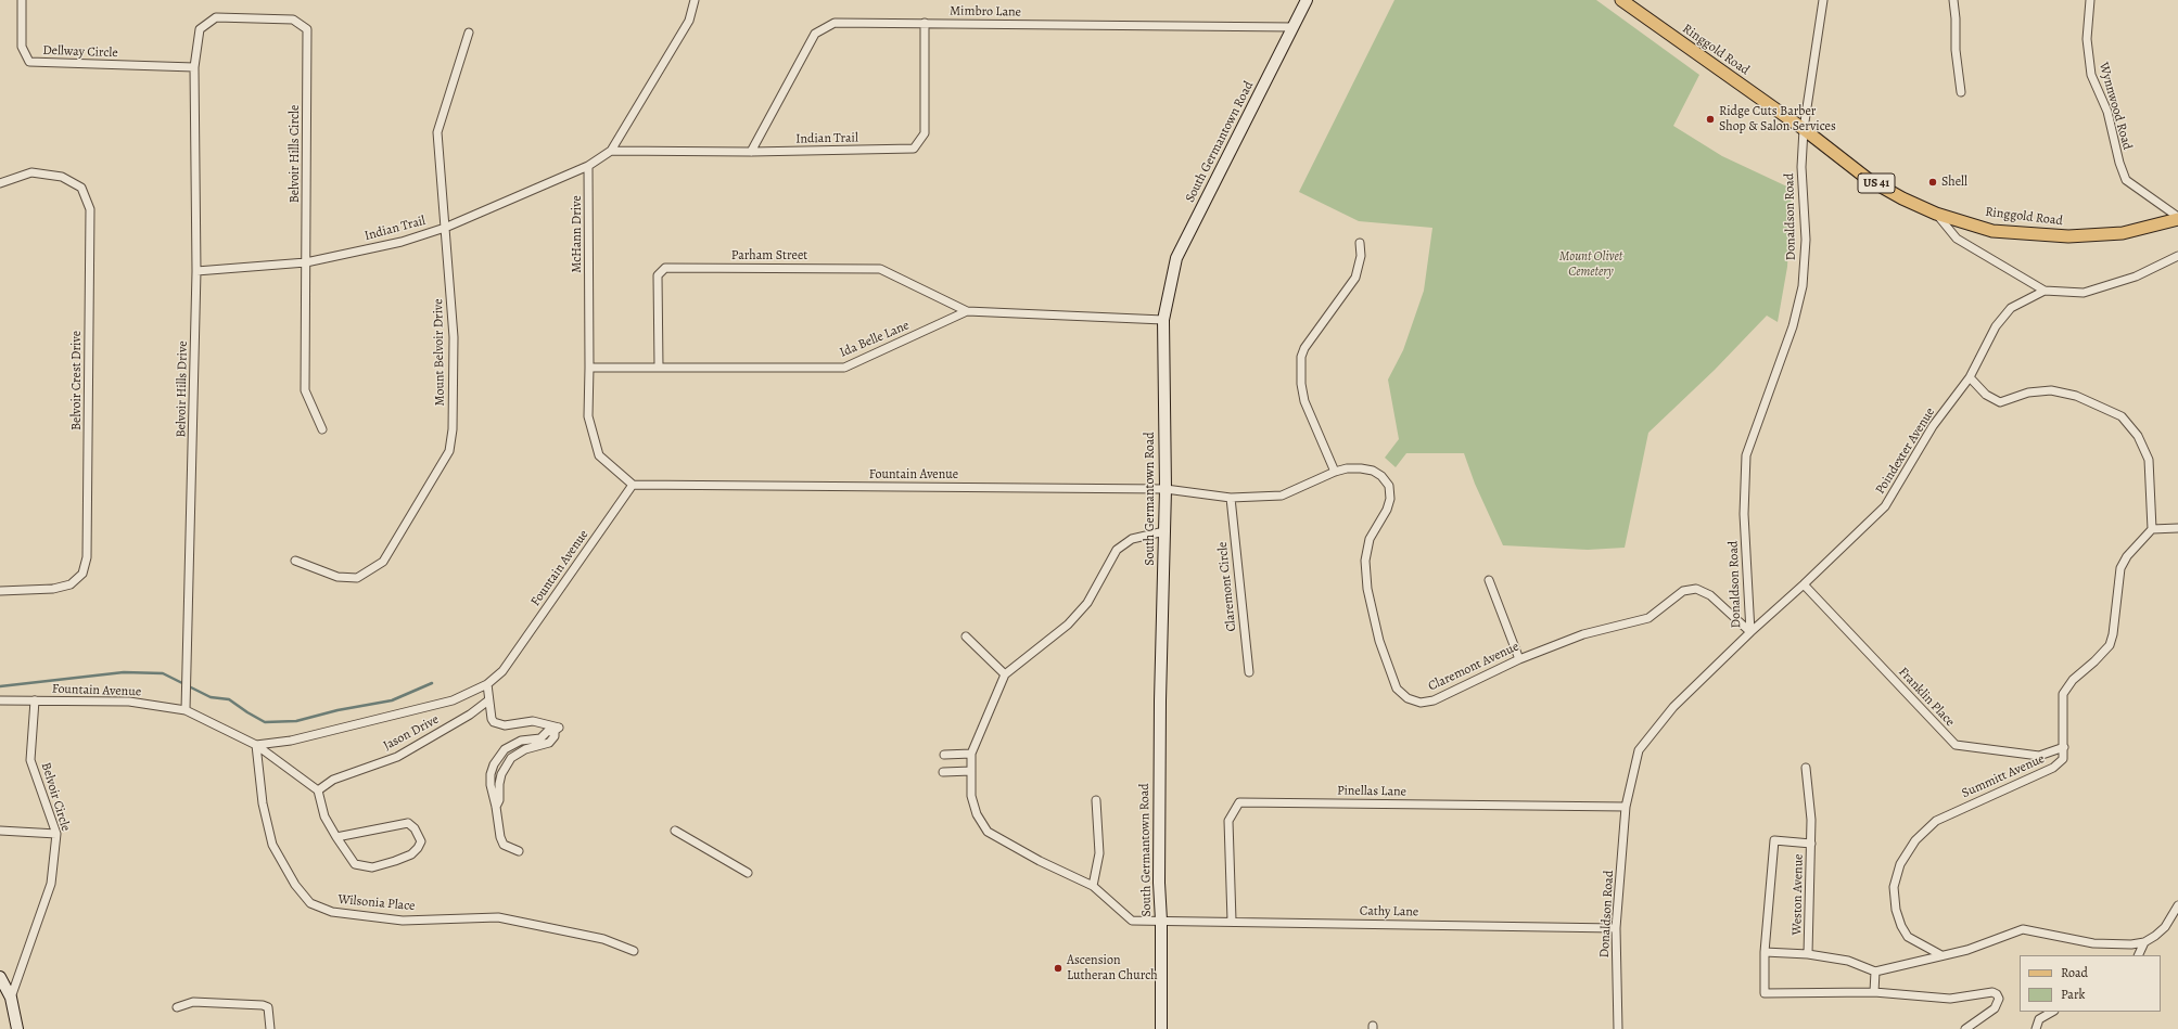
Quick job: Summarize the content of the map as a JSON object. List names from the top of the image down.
{
  "streets": {
    "main road": ["Ringgold Road", "South Germantown Road", "US 41"],
    "street": [
      "Mimbro Lane",
      "Dellway Circle",
      "Wynnwood Road",
      "Indian Trail",
      "Belvoir Hills Circle",
      "Donaldson Road",
      "McHann Drive",
      "Parham Street",
      "Ida Belle Lane",
      "Mount Belvoir Drive",
      "Belvoir Crest Drive",
      "Belvoir Hills Drive",
      "Poindexter Avenue",
      "Fountain Avenue",
      "Claremont Circle",
      "Claremont Avenue",
      "Franklin Place",
      "Jason Drive",
      "Summitt Avenue",
      "Pinellas Lane",
      "Belvoir Circle",
      "Weston Avenue",
      "Wilsonia Place",
      "Cathy Lane"
    ]
  },
  "crossings": [
    ["Mimbro Lane", "Indian Trail"],
    ["Mimbro Lane", "South Germantown Road"],
    ["Ringgold Road", "Wynnwood Road"],
    ["Ringgold Road", "Donaldson Road"],
    ["Dellway Circle", "Belvoir Hills Circle"],
    ["Dellway Circle", "Belvoir Hills Drive"],
    ["Indian Trail", "Belvoir Hills Circle"],
    ["Indian Trail", "McHann Drive"],
    ["Indian Trail", "Mount Belvoir Drive"],
    ["Indian Trail", "Belvoir Hills Drive"],
    ["South Germantown Road", "Ida Belle Lane"],
    ["South Germantown Road", "Fountain Avenue"],
    ["South Germantown Road", "Claremont Avenue"],
    ["South Germantown Road", "Cathy Lane"],
    ["Belvoir Hills Circle", "Belvoir Hills Drive"],
    ["Donaldson Road", "Poindexter Avenue"],
    ["Donaldson Road", "Claremont Avenue"],
    ["Donaldson Road", "Pinellas Lane"],
    ["Donaldson Road", "Cathy Lane"],
    ["McHann Drive", "Ida Belle Lane"],
    ["McHann Drive", "Fountain Avenue"],
    ["Parham Street", "Ida Belle Lane"],
    ["Belvoir Hills Drive", "Fountain Avenue"],
    ["Poindexter Avenue", "Claremont Avenue"],
    ["Poindexter Avenue", "Franklin Place"],
    ["Fountain Avenue", "Claremont Avenue"],
    ["Fountain Avenue", "Belvoir Circle"],
    ["Fountain Avenue", "Wilsonia Place"],
    ["Claremont Circle", "Claremont Avenue"],
    ["Franklin Place", "Summitt Avenue"],
    ["Pinellas Lane", "Cathy Lane"]
  ],
  "parks": ["Mount Olivet Cemetery"],
  "places": ["Ridge Cuts Barber Shop & Salon Services", "Shell", "Ascension Lutheran Church"],
  "legend": ["Road", "Park"]
}
